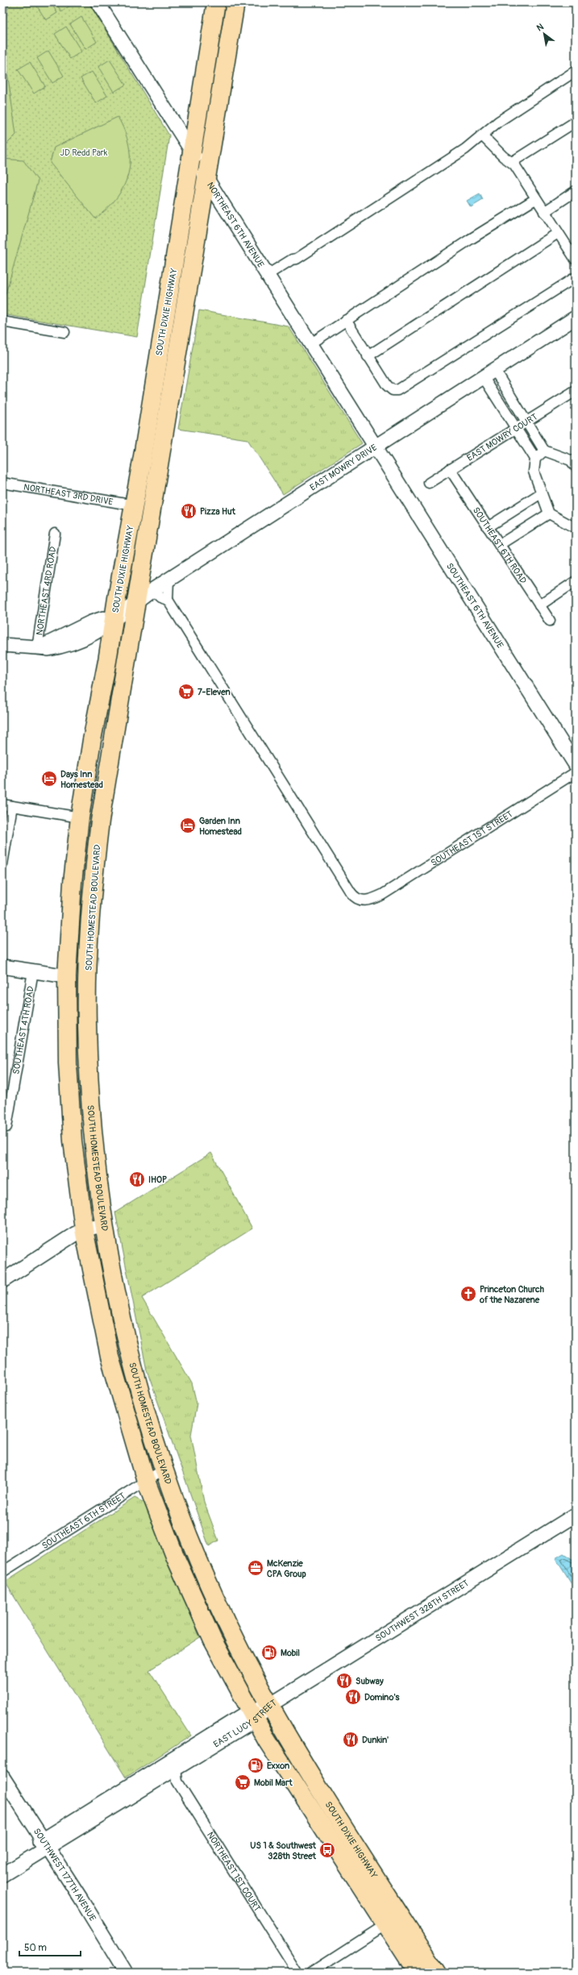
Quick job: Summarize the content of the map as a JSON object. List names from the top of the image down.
{
  "streets": {
    "highway": ["SOUTH DIXIE HIGHWAY", "SOUTH HOMESTEAD BOULEVARD"],
    "street": [
      "NORTHEAST 6TH AVENUE",
      "EAST MOWRY COURT",
      "EAST MOWRY DRIVE",
      "NORTHEAST 3RD DRIVE",
      "SOUTHEAST 6TH ROAD",
      "NORTHEAST 4RD ROAD",
      "SOUTHEAST 6TH AVENUE",
      "SOUTHEAST 1ST STREET",
      "SOUTHEAST 4TH ROAD",
      "SOUTHEAST 6TH STREET",
      "SOUTHWEST 328TH STREET",
      "EAST LUCY STREET",
      "NORTHEAST 1ST COURT",
      "SOUTHWEST 177TH AVENUE"
    ]
  },
  "crossings": [
    ["NORTHEAST 6TH AVENUE", "SOUTH DIXIE HIGHWAY"],
    ["NORTHEAST 6TH AVENUE", "EAST MOWRY DRIVE"],
    ["NORTHEAST 6TH AVENUE", "SOUTHEAST 6TH AVENUE"],
    ["SOUTH DIXIE HIGHWAY", "EAST MOWRY DRIVE"],
    ["SOUTH DIXIE HIGHWAY", "NORTHEAST 3RD DRIVE"],
    ["SOUTH DIXIE HIGHWAY", "SOUTH HOMESTEAD BOULEVARD"],
    ["SOUTH DIXIE HIGHWAY", "SOUTHWEST 328TH STREET"],
    ["SOUTH DIXIE HIGHWAY", "EAST LUCY STREET"],
    ["EAST MOWRY COURT", "SOUTHEAST 6TH ROAD"],
    ["EAST MOWRY DRIVE", "SOUTHEAST 6TH AVENUE"],
    ["EAST MOWRY DRIVE", "SOUTH HOMESTEAD BOULEVARD"],
    ["SOUTH HOMESTEAD BOULEVARD", "SOUTHEAST 6TH STREET"],
    ["SOUTH HOMESTEAD BOULEVARD", "SOUTHWEST 328TH STREET"],
    ["SOUTH HOMESTEAD BOULEVARD", "EAST LUCY STREET"],
    ["SOUTHWEST 328TH STREET", "EAST LUCY STREET"],
    ["EAST LUCY STREET", "NORTHEAST 1ST COURT"],
    ["EAST LUCY STREET", "SOUTHWEST 177TH AVENUE"]
  ],
  "parks": ["JD Redd Park"],
  "places": {
    "restaurant": [
      "Pizza Hut",
      "IHOP",
      "Subway",
      "Domino's",
      "Dunkin'"
    ],
    "supermarket": ["7-Eleven", "Mobil Mart"],
    "hotel": ["Days Inn Homestead", "Garden Inn Homestead"],
    "church": ["Princeton Church of the Nazarene"],
    "office": ["McKenzie CPA Group"],
    "fuel station": ["Mobil", "Exxon"],
    "bus stop": ["US 1 & Southwest 328th Street"]
  },
  "scale_bar": "50 m",
  "north": "top left"
}
